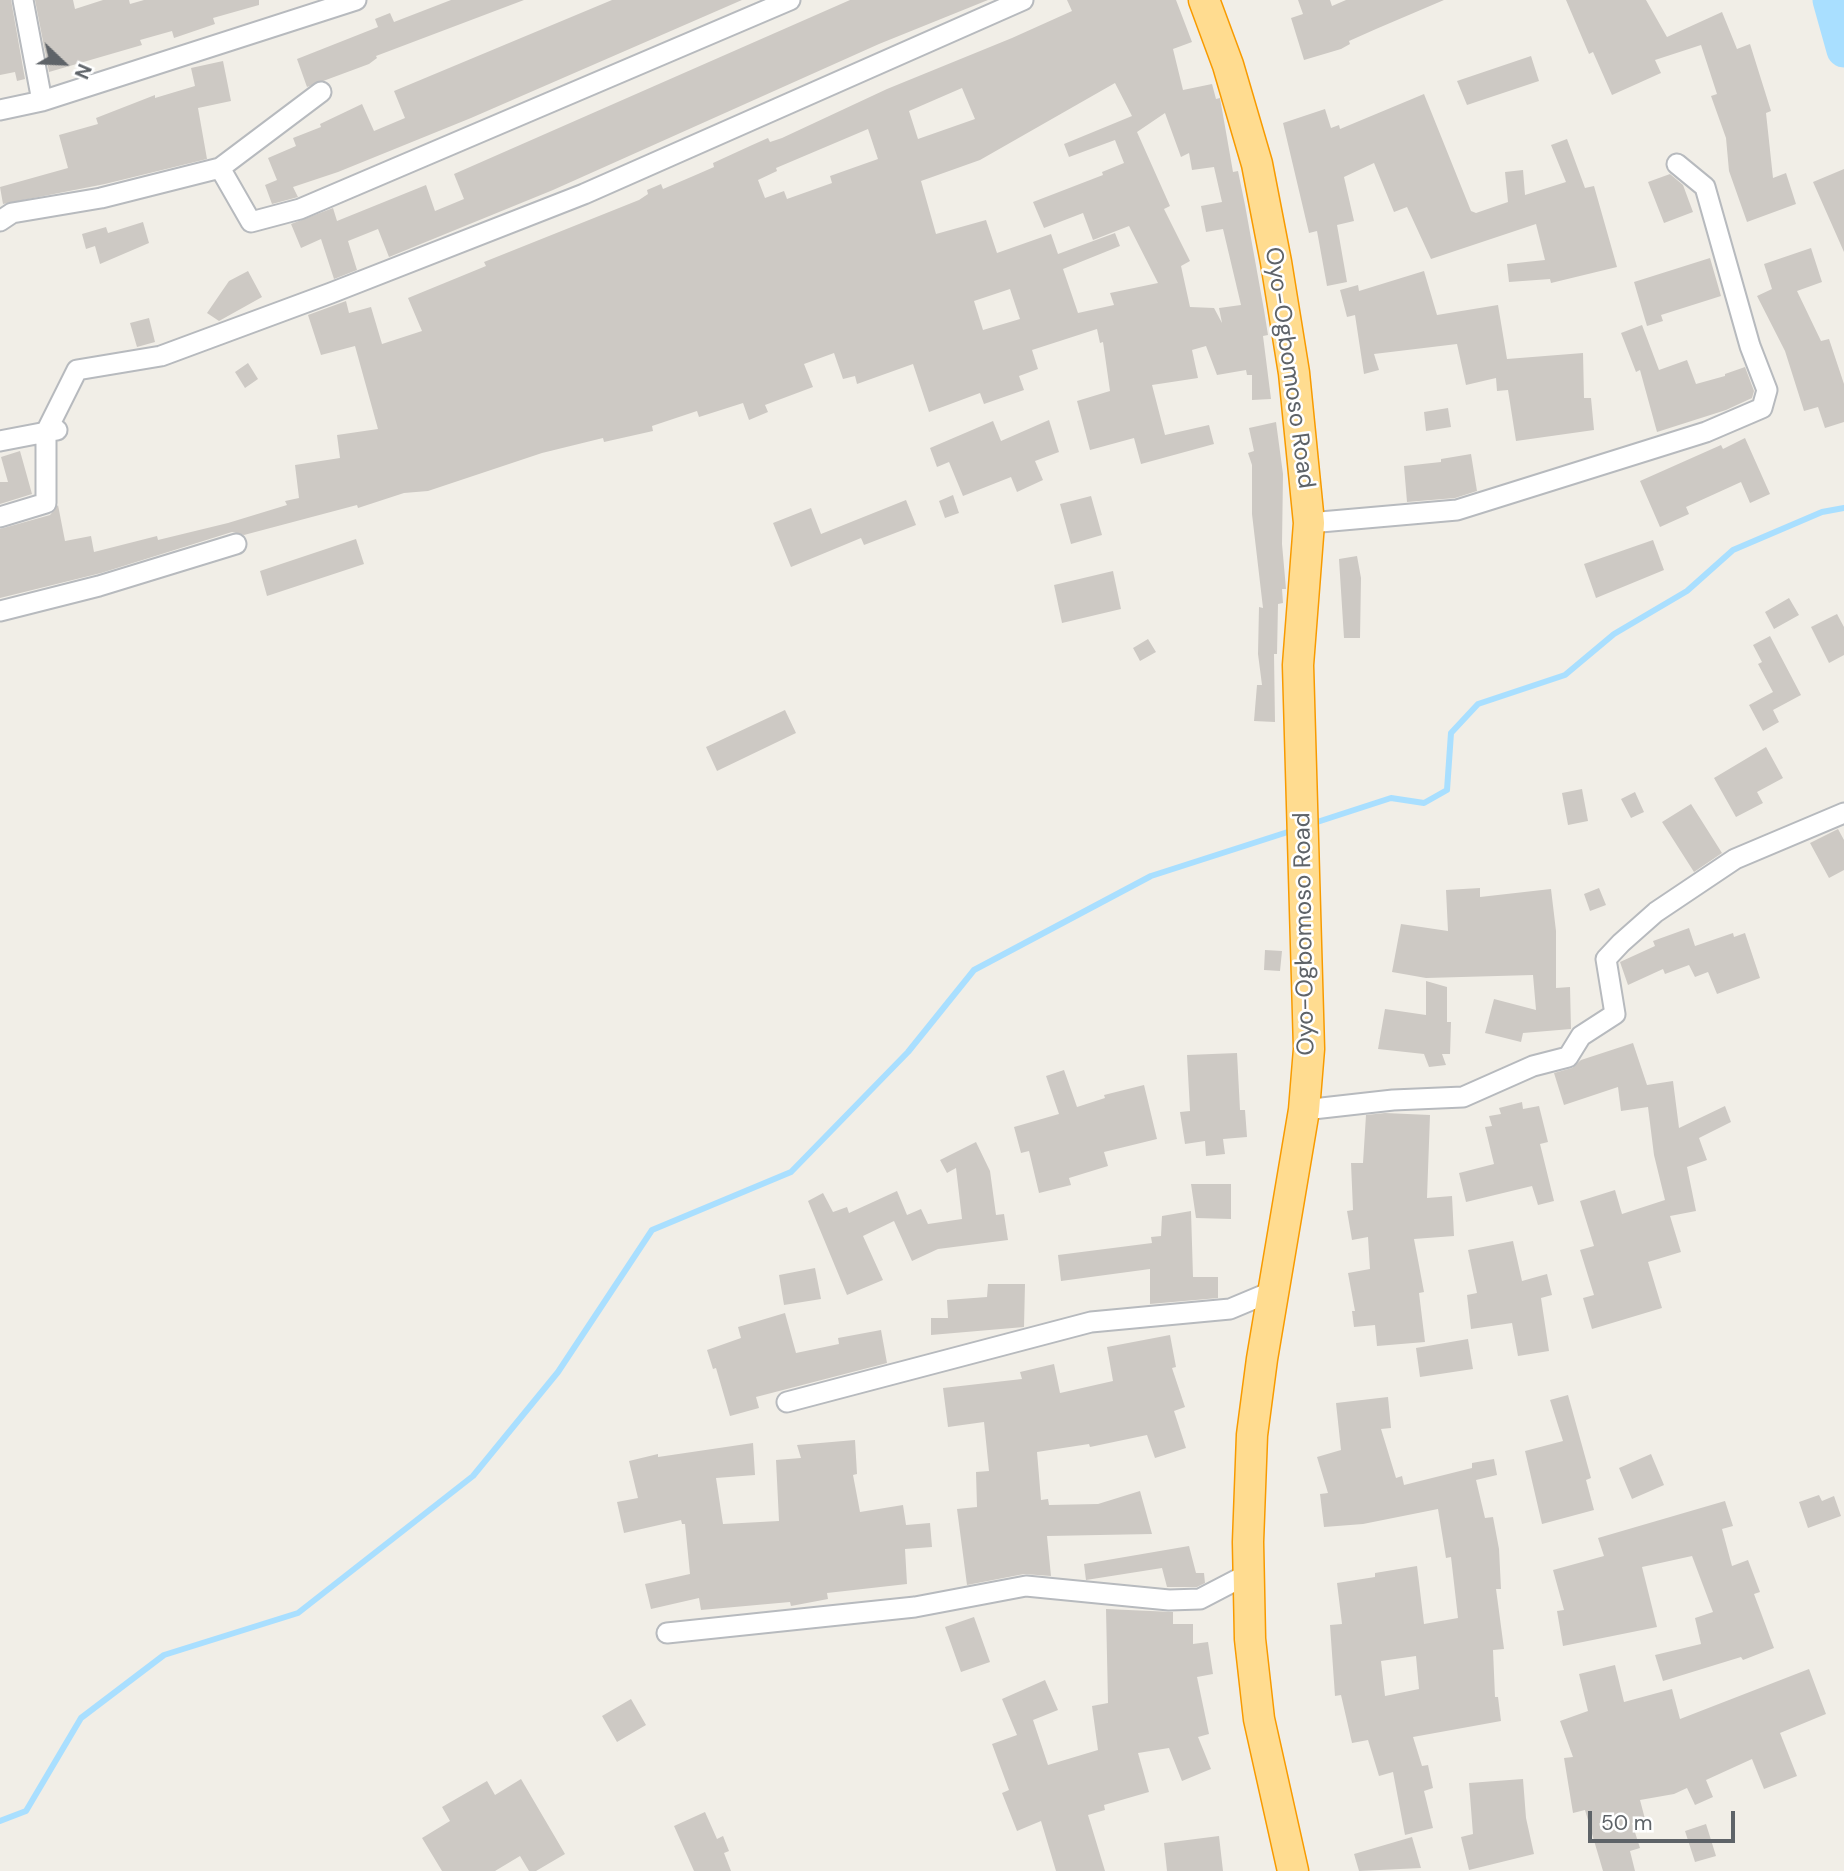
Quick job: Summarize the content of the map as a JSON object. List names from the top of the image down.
{
  "streets": {
    "highway": ["Oyo-Ogbomoso Road"]
  },
  "scale_bar": "50 m",
  "north": "bottom right"
}
